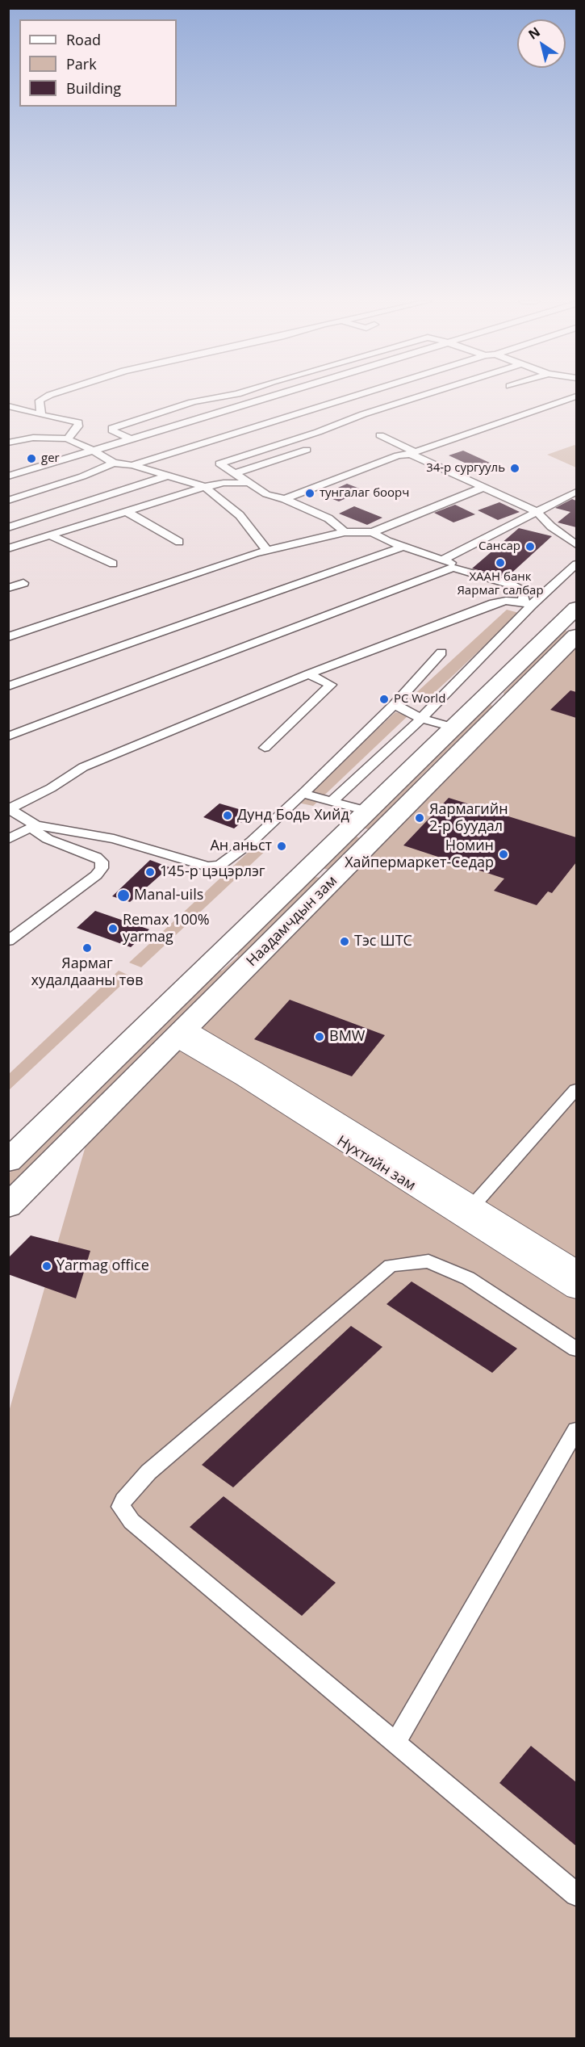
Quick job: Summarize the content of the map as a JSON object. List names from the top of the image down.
{
  "streets": {
    "highway": ["Наадамчдын зам"],
    "main road": ["Нүхтийн зам"]
  },
  "crossings": [
    ["Наадамчдын зам", "Нүхтийн зам"]
  ],
  "places": [
    "ger",
    "34-р сургууль",
    "тунгалаг боорч",
    "Сансар",
    "ХААН банк Яармаг салбар",
    "PC World",
    "Дунд Бодь Хийд",
    "Яармагийн 2-р буудал",
    "Ан аньст",
    "Номин Хайпермаркет-Седар",
    "145-р цэцэрлэг",
    "Manal-uils",
    "Remax 100% yarmag",
    "Тэс ШТС",
    "Яармаг худалдааны төв",
    "BMW",
    "Yarmag office"
  ],
  "legend": ["Road", "Park", "Building"],
  "north": "top left"
}
